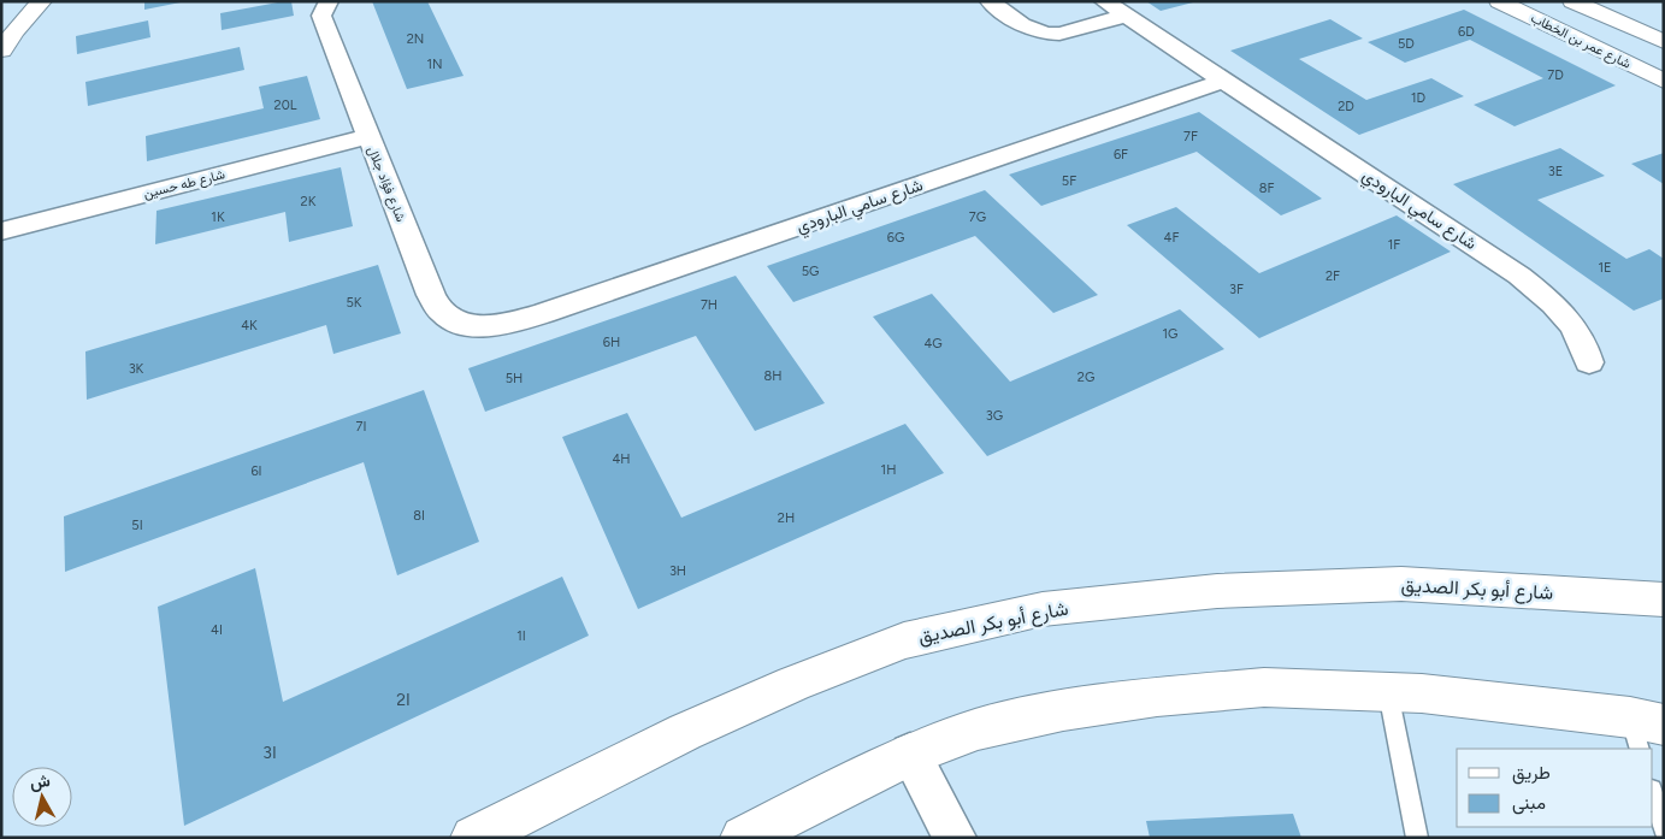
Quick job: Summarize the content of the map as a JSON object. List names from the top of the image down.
{
  "streets": {
    "street": [
      "شارع عمر بن الخطاب",
      "شارع طه حسين",
      "شارع فؤاد جلال",
      "شارع سامي البارودي",
      "شارع أبو بكر الصديق"
    ]
  },
  "crossings": [
    ["شارع طه حسين", "شارع فؤاد جلال"],
    ["شارع فؤاد جلال", "شارع سامي البارودي"]
  ],
  "house_numbers": [
    "6D",
    "2N",
    "5D",
    "1N",
    "7D",
    "1D",
    "20L",
    "2D",
    "7F",
    "6F",
    "3E",
    "5F",
    "8F",
    "2K",
    "1K",
    "7G",
    "6G",
    "4F",
    "1F",
    "1E",
    "5G",
    "2F",
    "3F",
    "5K",
    "7H",
    "4K",
    "1G",
    "6H",
    "4G",
    "3K",
    "8H",
    "2G",
    "5H",
    "3G",
    "7I",
    "4H",
    "1H",
    "6I",
    "8I",
    "2H",
    "5I",
    "3H",
    "4I",
    "1I",
    "2I",
    "3I"
  ],
  "legend": ["طريق", "مبنى"],
  "north": "top"
}
